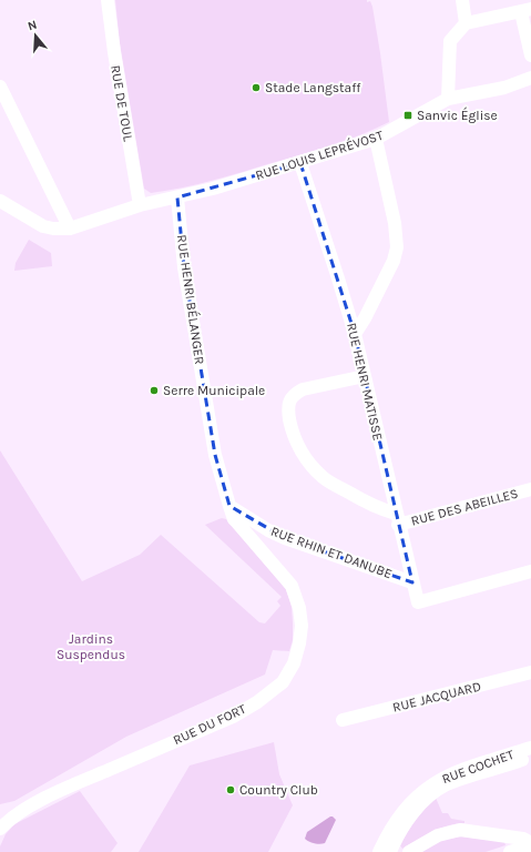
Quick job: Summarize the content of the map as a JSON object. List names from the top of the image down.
{
  "streets": {
    "street": [
      "RUE DE TOUL",
      "RUE LOUIS LEPRÉVOST",
      "RUE HENRI BÉLANGER",
      "RUE HENRI MATISSE",
      "RUE DES ABEILLES",
      "RUE RHIN ET DANUBE",
      "RUE JACQUARD",
      "RUE DU FORT",
      "RUE COCHET"
    ]
  },
  "crossings": [
    ["RUE DE TOUL", "RUE LOUIS LEPRÉVOST"],
    ["RUE LOUIS LEPRÉVOST", "RUE HENRI BÉLANGER"],
    ["RUE LOUIS LEPRÉVOST", "RUE HENRI MATISSE"],
    ["RUE HENRI BÉLANGER", "RUE RHIN ET DANUBE"],
    ["RUE HENRI BÉLANGER", "RUE DU FORT"],
    ["RUE HENRI MATISSE", "RUE DES ABEILLES"],
    ["RUE HENRI MATISSE", "RUE RHIN ET DANUBE"],
    ["RUE RHIN ET DANUBE", "RUE DU FORT"]
  ],
  "parks": ["Jardins Suspendus"],
  "places": {
    "other": ["Stade Langstaff", "Serre Municipale", "Country Club"],
    "transit": ["Sanvic Église"]
  },
  "north": "top"
}
